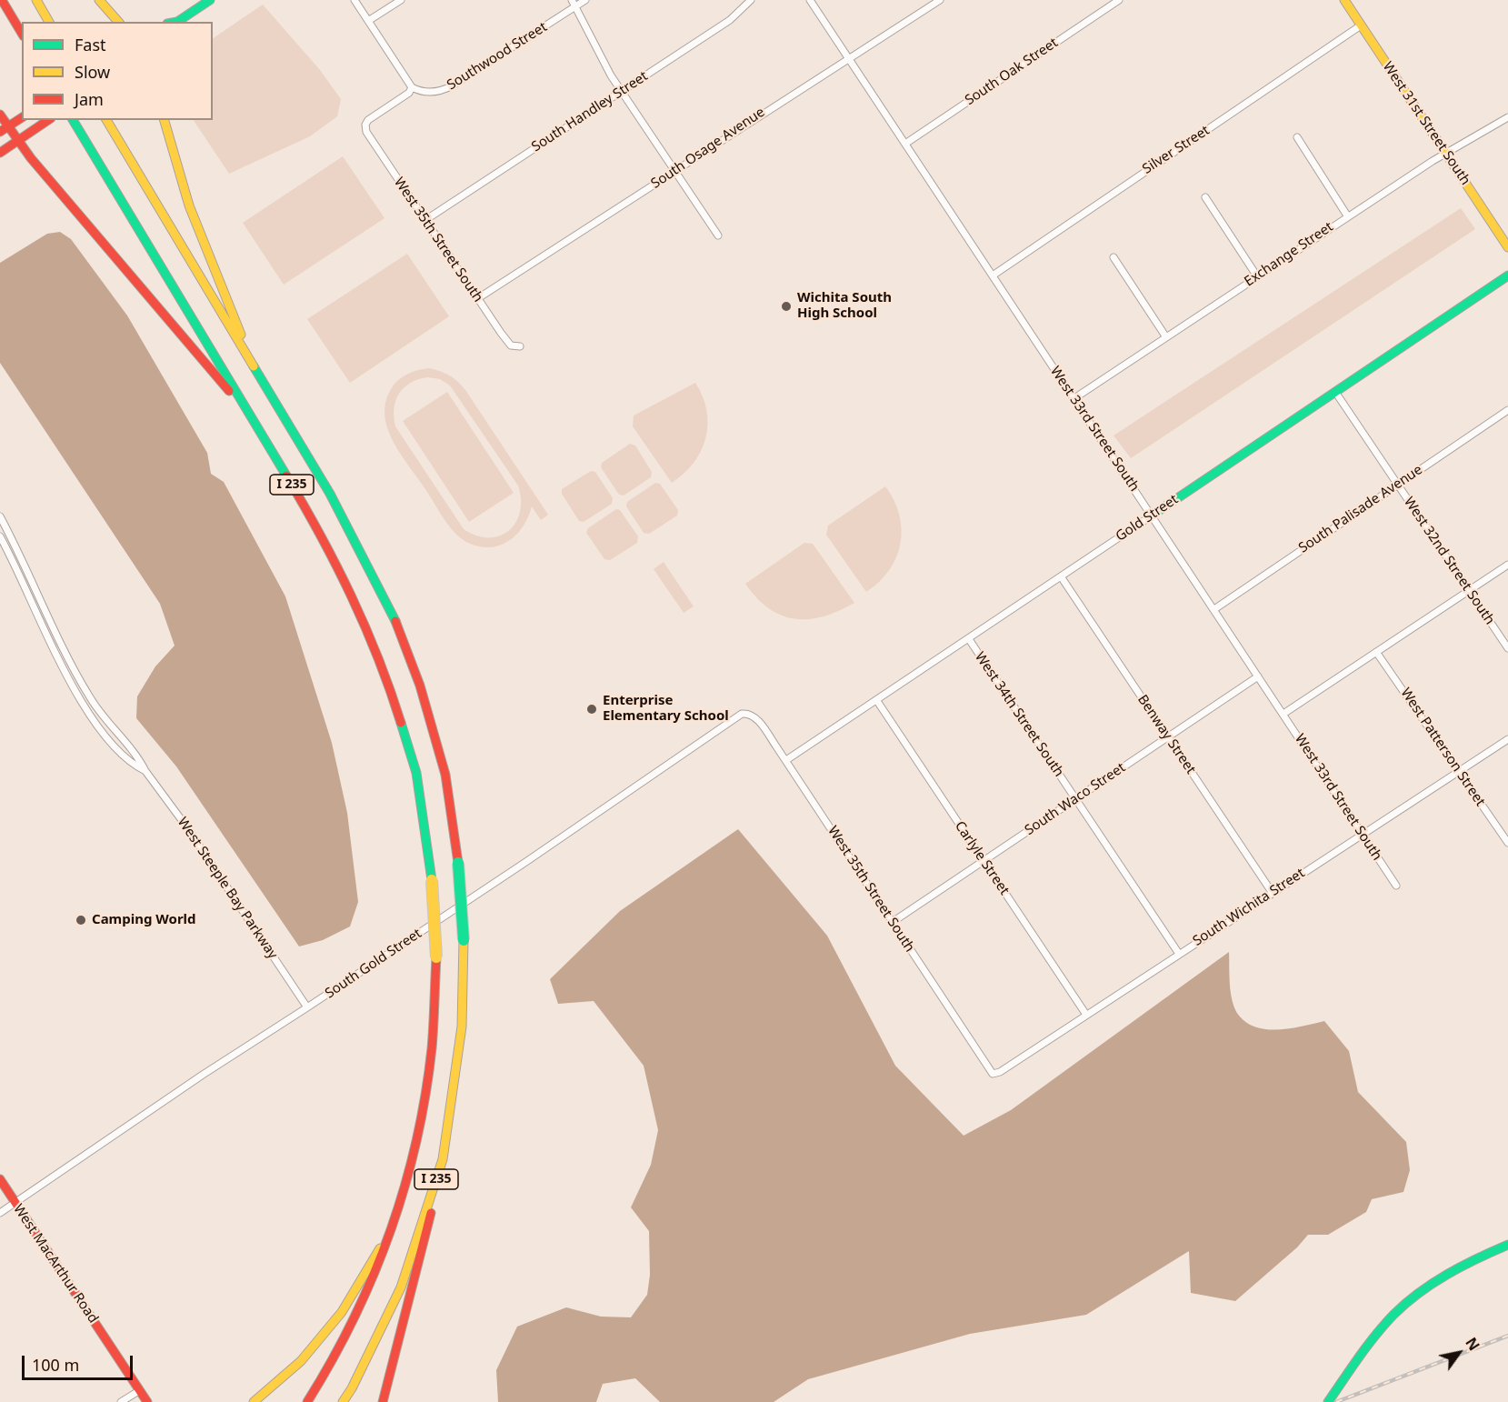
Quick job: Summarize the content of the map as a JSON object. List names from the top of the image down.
{
  "streets": {
    "main road": [
      "West 31st Street South",
      "I 235",
      "Gold Street",
      "West MacArthur Road"
    ],
    "street": [
      "Southwood Street",
      "South Oak Street",
      "South Handley Street",
      "South Osage Avenue",
      "Silver Street",
      "West 35th Street South",
      "Exchange Street",
      "West 33rd Street South",
      "South Palisade Avenue",
      "West 32nd Street South",
      "West 34th Street South",
      "Benway Street",
      "West Patterson Street",
      "South Waco Street",
      "Carlyle Street",
      "West Steeple Bay Parkway",
      "South Wichita Street",
      "South Gold Street"
    ]
  },
  "crossings": [
    ["Southwood Street", "West 35th Street South"],
    ["South Oak Street", "West 33rd Street South"],
    ["South Handley Street", "West 35th Street South"],
    ["West 31st Street South", "Silver Street"],
    ["West 31st Street South", "Exchange Street"],
    ["South Osage Avenue", "West 35th Street South"],
    ["South Osage Avenue", "West 33rd Street South"],
    ["Silver Street", "West 33rd Street South"],
    ["West 35th Street South", "Gold Street"],
    ["West 35th Street South", "South Waco Street"],
    ["West 35th Street South", "South Wichita Street"],
    ["West 35th Street South", "South Gold Street"],
    ["Exchange Street", "West 33rd Street South"],
    ["West 33rd Street South", "South Palisade Avenue"],
    ["West 33rd Street South", "Gold Street"],
    ["West 33rd Street South", "South Waco Street"],
    ["West 33rd Street South", "South Wichita Street"],
    ["South Palisade Avenue", "West 32nd Street South"],
    ["Gold Street", "West 32nd Street South"],
    ["Gold Street", "West 34th Street South"],
    ["Gold Street", "Benway Street"],
    ["Gold Street", "Carlyle Street"],
    ["West 34th Street South", "South Waco Street"],
    ["West 34th Street South", "South Wichita Street"],
    ["Benway Street", "South Waco Street"],
    ["Benway Street", "South Wichita Street"],
    ["West Patterson Street", "South Wichita Street"],
    ["South Waco Street", "Carlyle Street"],
    ["Carlyle Street", "South Wichita Street"],
    ["West Steeple Bay Parkway", "South Gold Street"],
    ["South Gold Street", "West MacArthur Road"]
  ],
  "places": ["Wichita South High School", "Enterprise Elementary School", "Camping World"],
  "legend": ["Fast", "Slow", "Jam"],
  "scale_bar": "100 m",
  "north": "top right"
}
